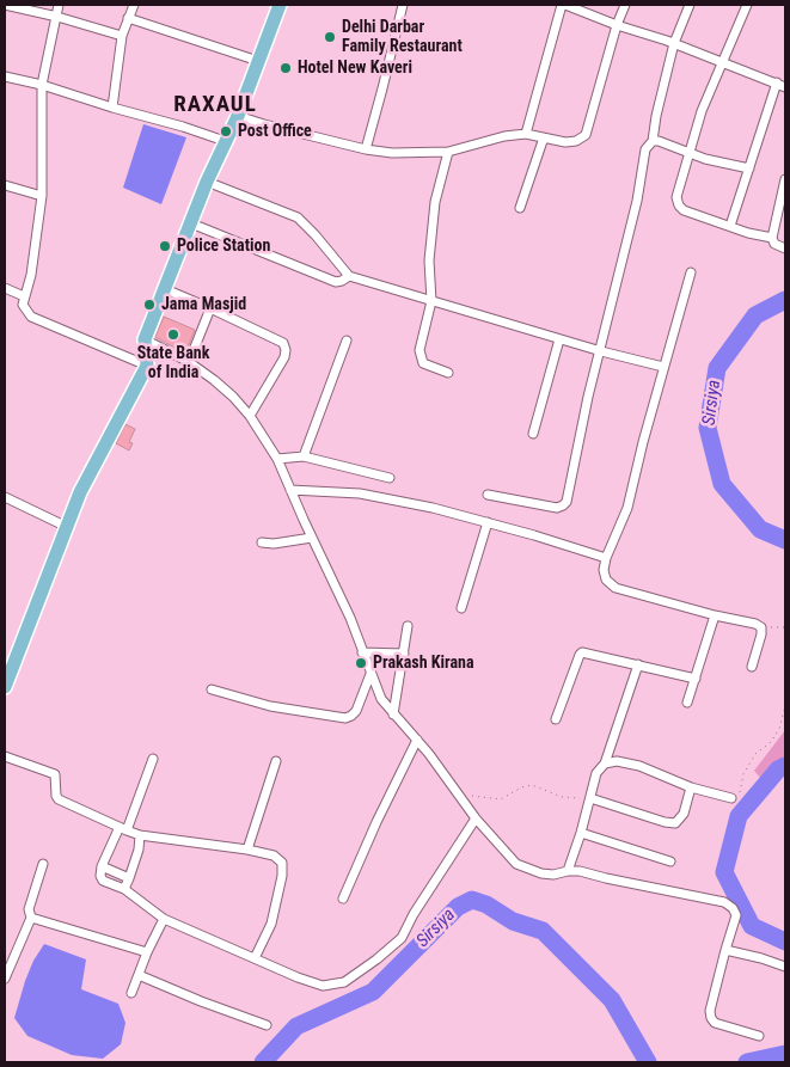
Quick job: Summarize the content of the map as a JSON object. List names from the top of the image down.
{
  "districts": ["RAXAUL"],
  "water": ["Sirsiya"],
  "places": [
    "Delhi Darbar Family Restaurant",
    "Hotel New Kaveri",
    "Post Office",
    "Police Station",
    "Jama Masjid",
    "State Bank of India",
    "Prakash Kirana"
  ]
}
